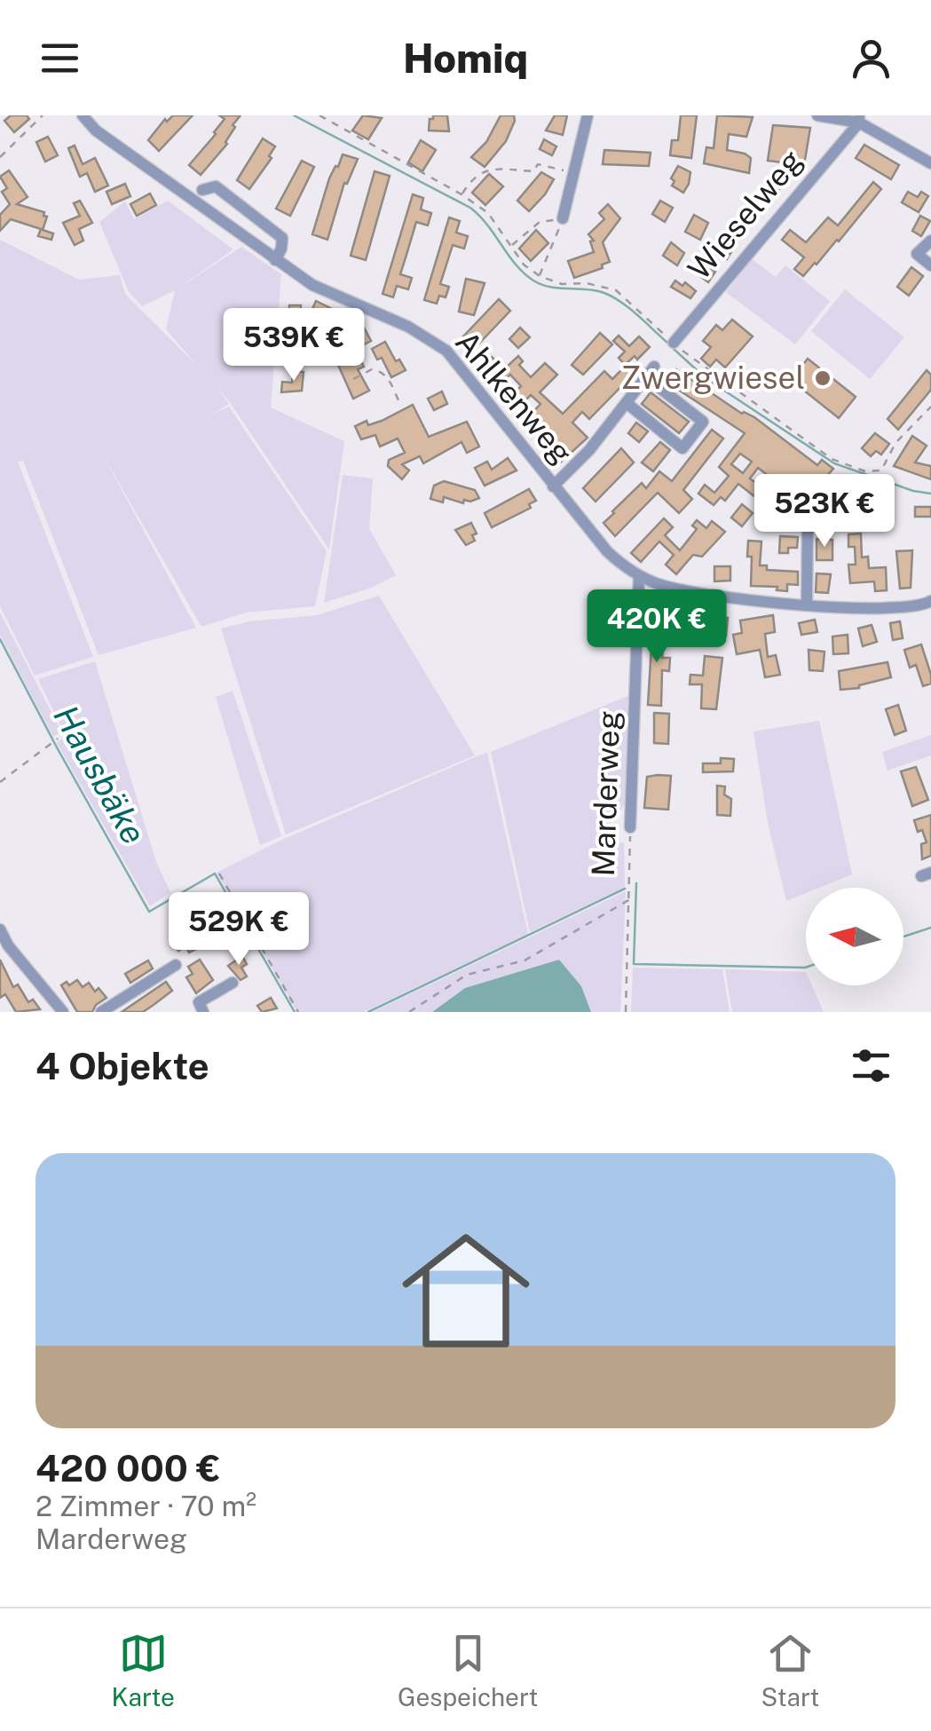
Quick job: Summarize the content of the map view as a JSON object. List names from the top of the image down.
{
  "streets": {
    "street": ["Wieselweg", "Ahlkenweg", "Marderweg"]
  },
  "crossings": [
    ["Ahlkenweg", "Marderweg"]
  ],
  "water": ["Hausbäke"],
  "places": ["Zwergwiesel"],
  "north": "left",
  "page": {
    "header": "Homiq",
    "price": [
      "539K €",
      "523K €",
      "420K €",
      "529K €"
    ],
    "heading": "4 Objekte",
    "list": [
      {
        "name": "420 000 €",
        "note": "2 Zimmer · 70 m² · Marderweg"
      }
    ],
    "tabs": ["Karte", "Gespeichert", "Start"]
  }
}
